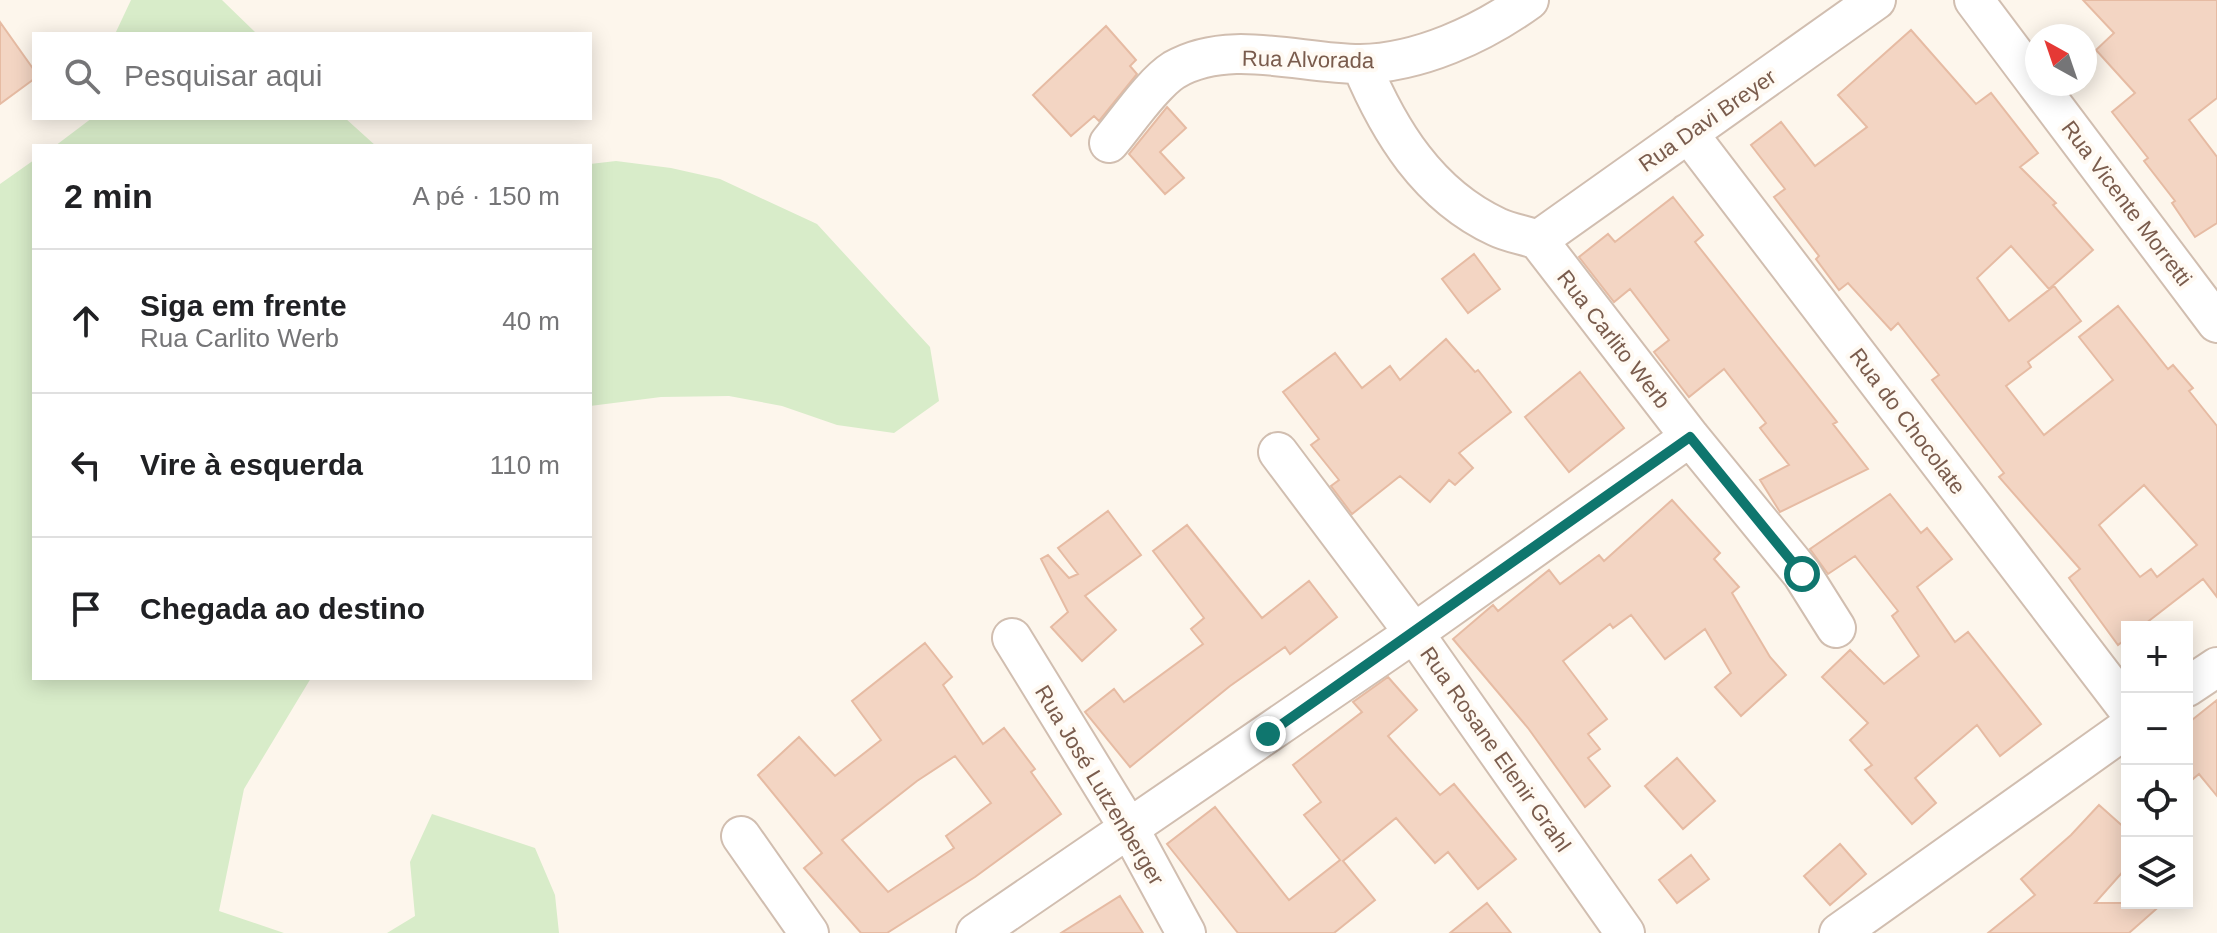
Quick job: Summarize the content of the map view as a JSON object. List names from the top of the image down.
{
  "streets": {
    "street": [
      "Rua Alvorada",
      "Rua Davi Breyer",
      "Rua Vicente Morretti",
      "Rua Carlito Werb",
      "Rua do Chocolate",
      "Rua Rosane Elenir Grahl",
      "Rua José Lutzenberger"
    ]
  },
  "crossings": [
    ["Rua Davi Breyer", "Rua Carlito Werb"],
    ["Rua Davi Breyer", "Rua do Chocolate"]
  ],
  "north": "top left",
  "page": {
    "search": "Pesquisar aqui",
    "heading": ["2 min", "A pé · 150 m"],
    "list": [
      ["Siga em frente", "Rua Carlito Werb", "40 m"],
      ["Vire à esquerda", "110 m"],
      "Chegada ao destino"
    ],
    "map_buttons": ["+", "−"]
  }
}
